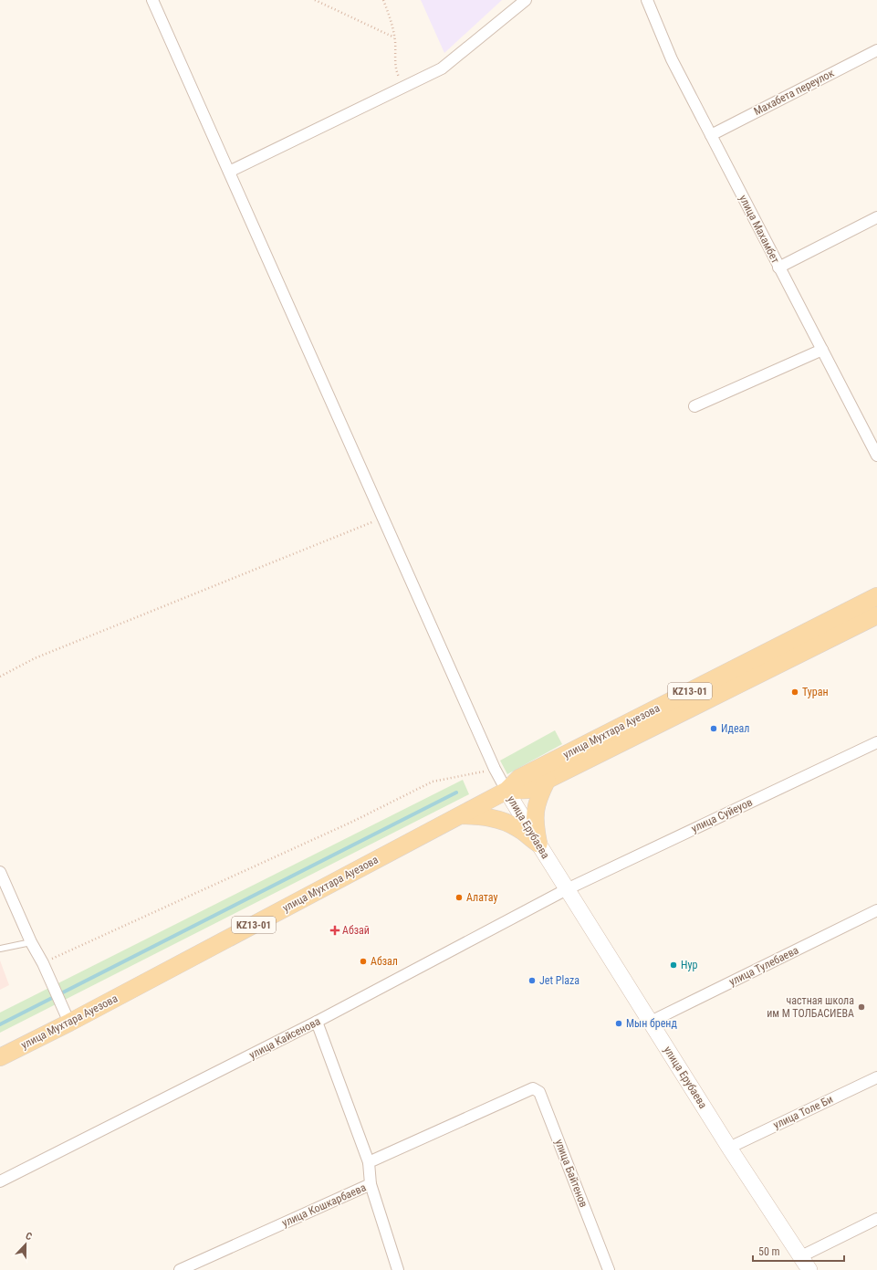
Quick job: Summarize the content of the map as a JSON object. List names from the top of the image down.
{
  "streets": {
    "main road": ["KZ13-01", "улица Мухтара Ауезова"],
    "street": [
      "Махабета переулок",
      "улица Махамбет",
      "улица Суйеуов",
      "улица Ерубаева",
      "улица Тулебаева",
      "улица Кайсенова",
      "улица Толе Би",
      "улица Байтенов",
      "улица Кошкарбаева"
    ]
  },
  "crossings": [
    ["Махабета переулок", "улица Махамбет"],
    ["улица Мухтара Ауезова", "улица Ерубаева"],
    ["улица Суйеуов", "улица Ерубаева"],
    ["улица Суйеуов", "улица Кайсенова"],
    ["улица Ерубаева", "улица Тулебаева"],
    ["улица Ерубаева", "улица Кайсенова"],
    ["улица Ерубаева", "улица Толе Би"],
    ["улица Кайсенова", "улица Кошкарбаева"],
    ["улица Байтенов", "улица Кошкарбаева"]
  ],
  "places": {
    "other": [
      "Туран",
      "Идеал",
      "Алатау",
      "Абзал",
      "Нур",
      "Jet Plaza",
      "частная школа им М ТОЛБАСИЕВА",
      "Мын бренд"
    ],
    "health": ["Абзай"]
  },
  "scale_bar": "50 m",
  "north": "top"
}
